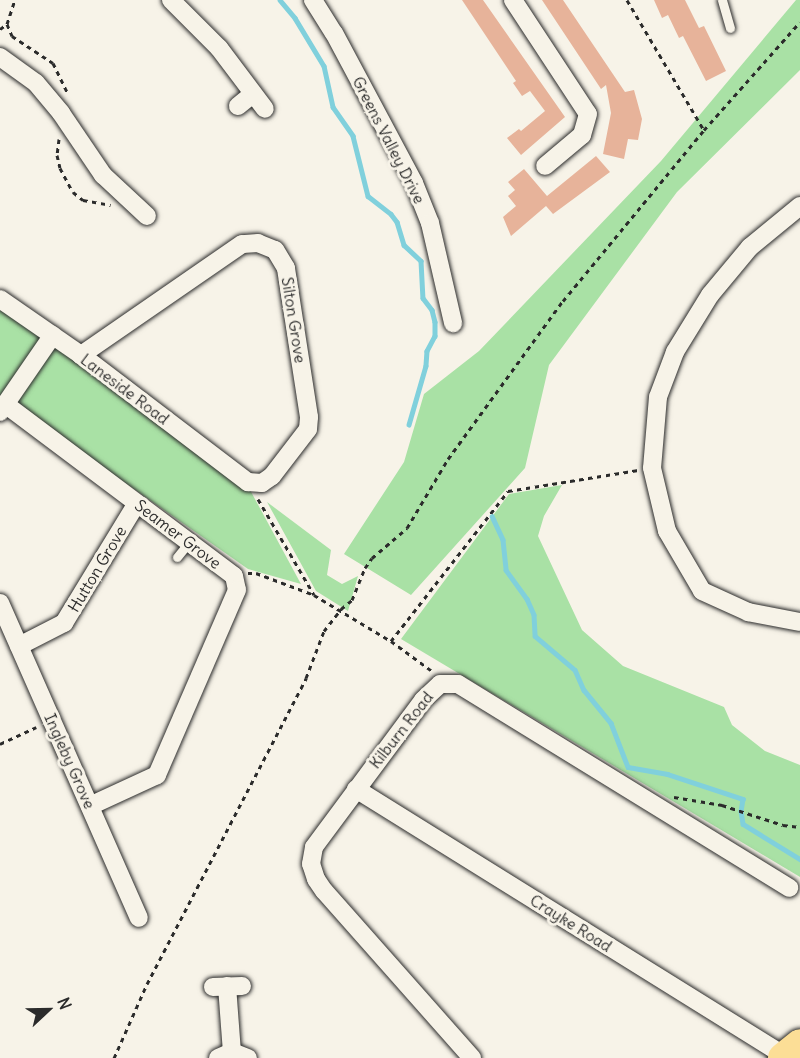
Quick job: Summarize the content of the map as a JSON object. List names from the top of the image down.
{
  "streets": {
    "street": [
      "Greens Valley Drive",
      "Silton Grove",
      "Laneside Road",
      "Seamer Grove",
      "Hutton Grove",
      "Kilburn Road",
      "Ingleby Grove",
      "Crayke Road"
    ]
  },
  "crossings": [
    ["Silton Grove", "Laneside Road"],
    ["Seamer Grove", "Hutton Grove"],
    ["Seamer Grove", "Ingleby Grove"],
    ["Hutton Grove", "Ingleby Grove"],
    ["Kilburn Road", "Crayke Road"]
  ],
  "north": "right"
}
